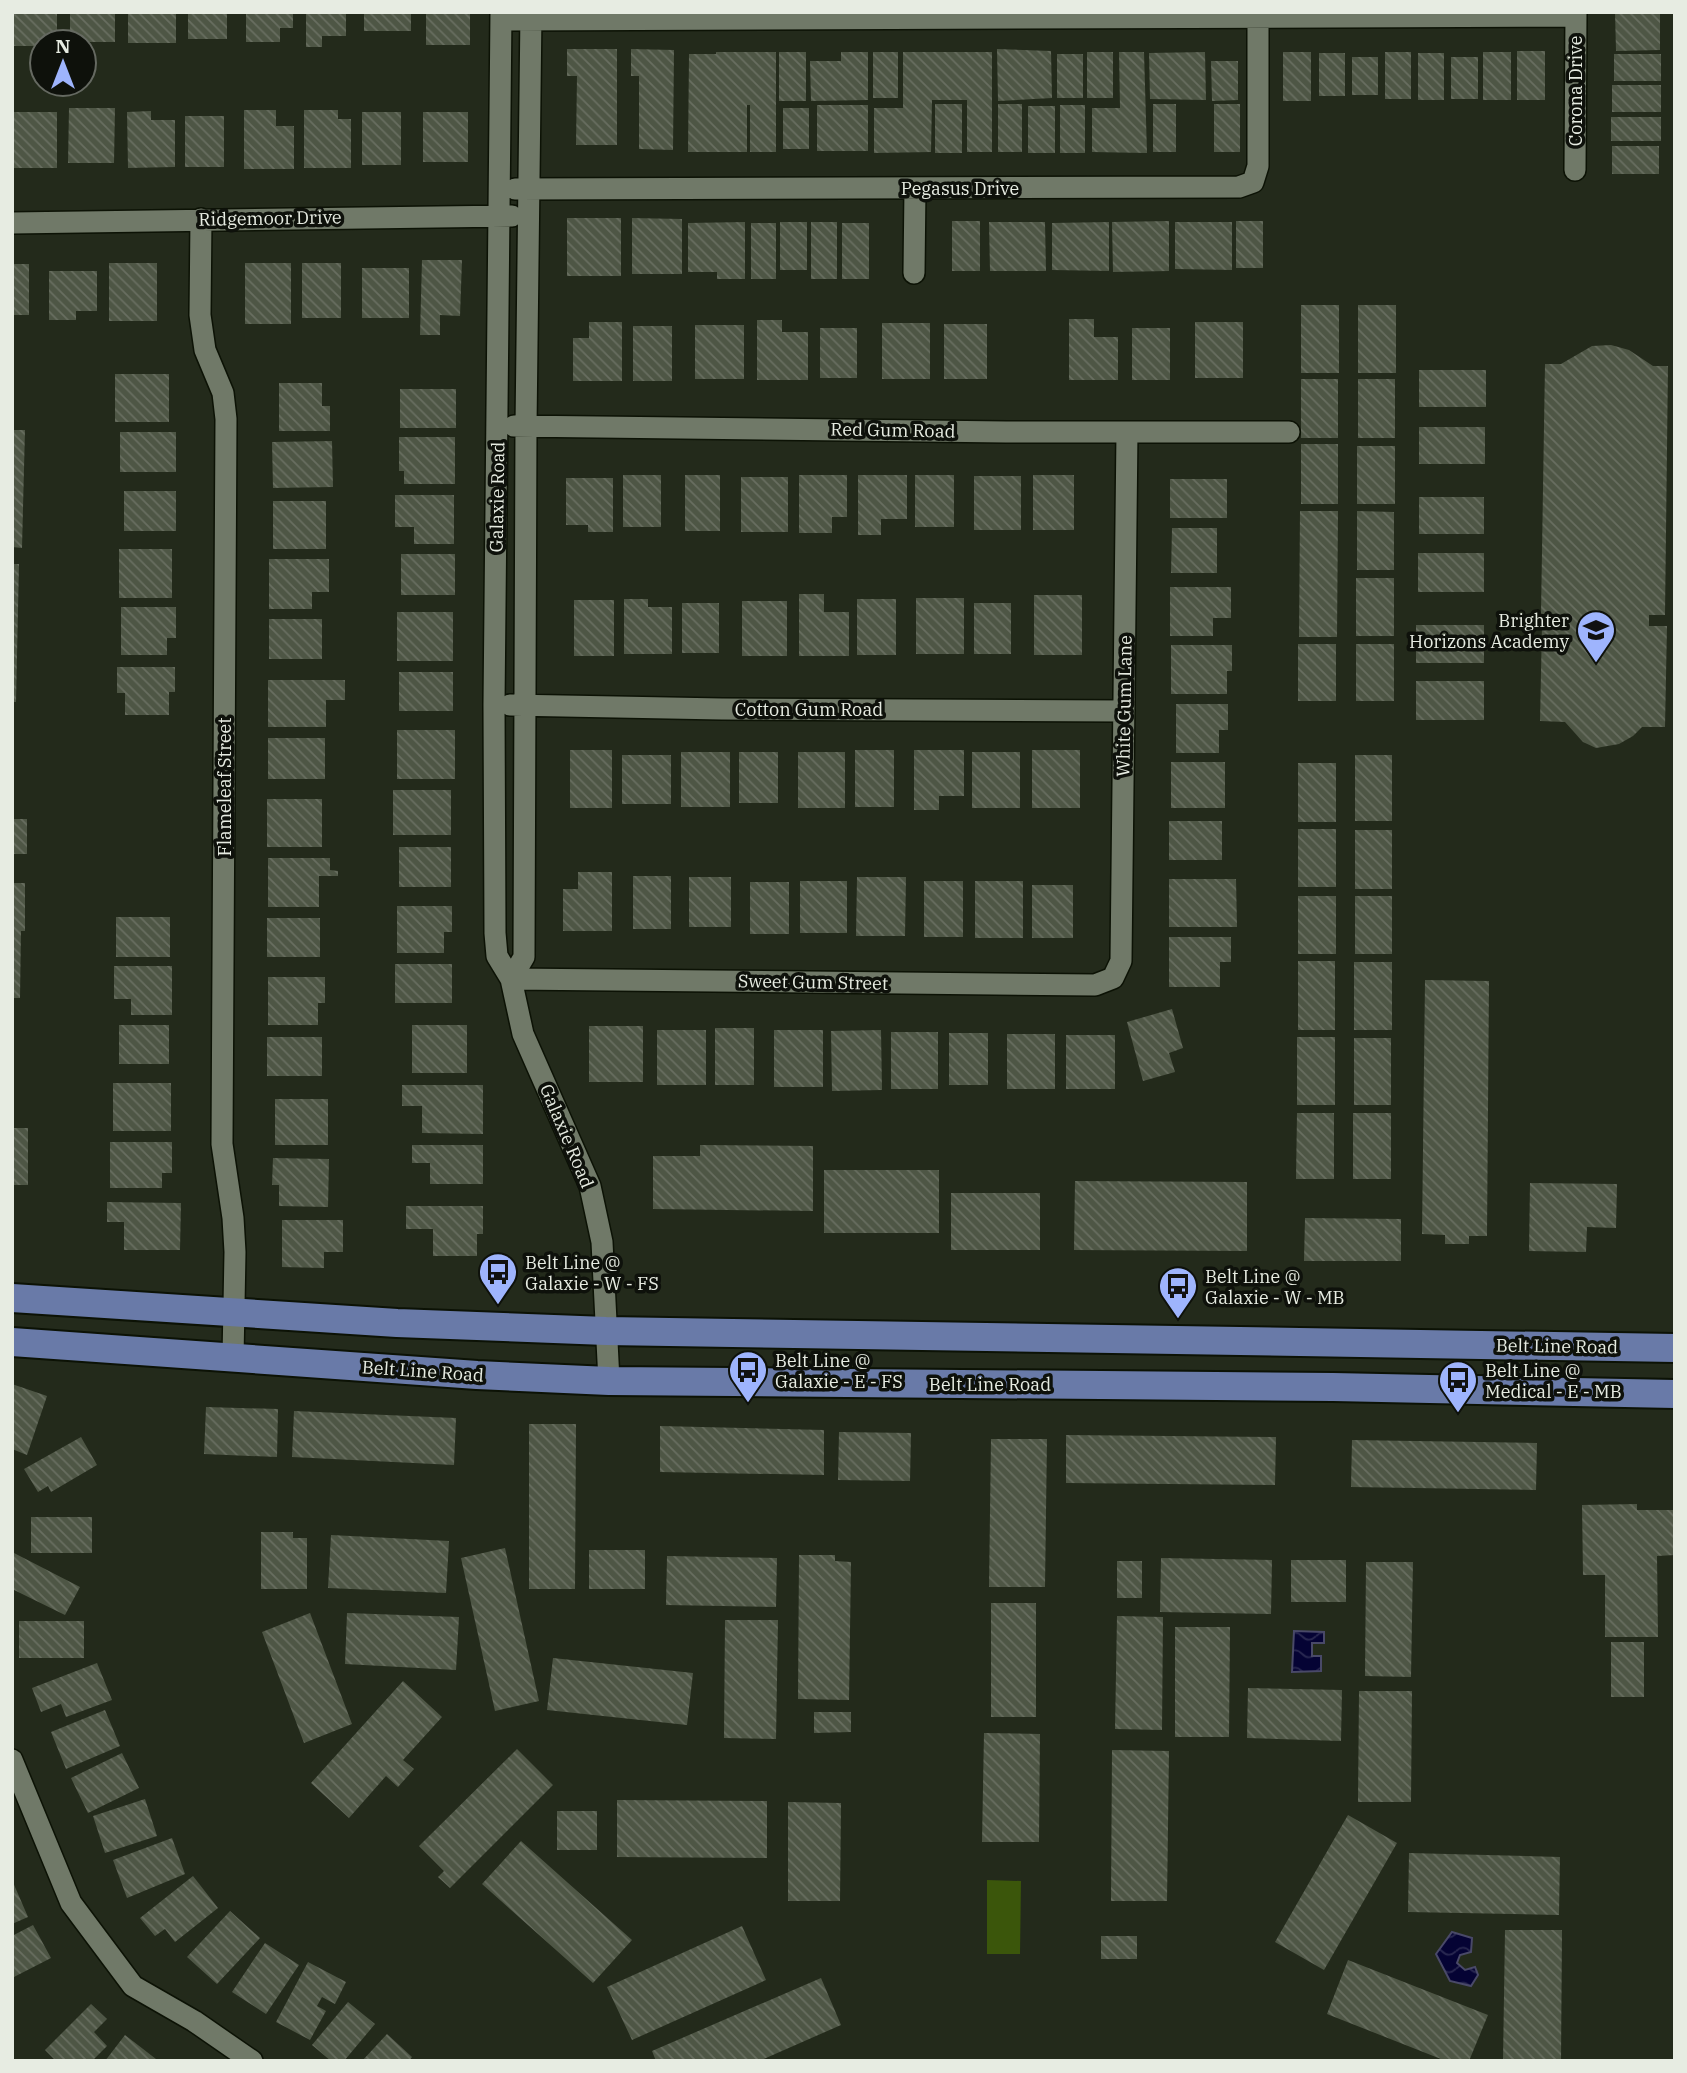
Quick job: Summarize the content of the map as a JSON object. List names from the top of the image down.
{
  "streets": {
    "main road": ["Belt Line Road"],
    "street": [
      "Corona Drive",
      "Pegasus Drive",
      "Ridgemoor Drive",
      "Red Gum Road",
      "Galaxie Road",
      "White Gum Lane",
      "Cotton Gum Road",
      "Flameleaf Street",
      "Sweet Gum Street"
    ]
  },
  "crossings": [
    ["Pegasus Drive", "Galaxie Road"],
    ["Ridgemoor Drive", "Galaxie Road"],
    ["Ridgemoor Drive", "Flameleaf Street"],
    ["Red Gum Road", "Galaxie Road"],
    ["Red Gum Road", "White Gum Lane"],
    ["Galaxie Road", "Cotton Gum Road"],
    ["Galaxie Road", "Sweet Gum Street"],
    ["Galaxie Road", "Belt Line Road"],
    ["White Gum Lane", "Cotton Gum Road"],
    ["White Gum Lane", "Sweet Gum Street"],
    ["Flameleaf Street", "Belt Line Road"]
  ],
  "places": {
    "school or university": ["Brighter Horizons Academy"],
    "bus stop": [
      "Belt Line @ Galaxie - W - FS",
      "Belt Line @ Galaxie - W - MB",
      "Belt Line @ Galaxie - E - FS",
      "Belt Line @ Medical - E - MB"
    ]
  },
  "north": "top"
}
